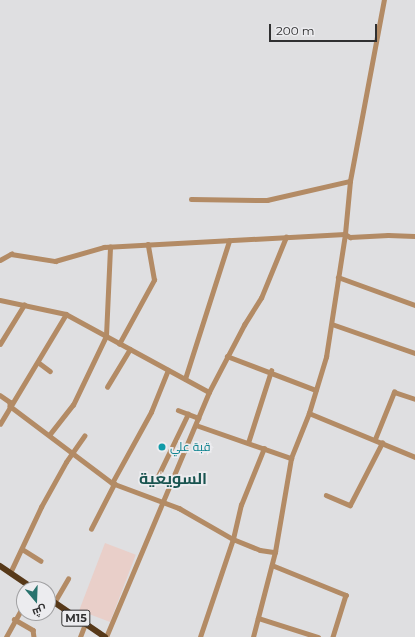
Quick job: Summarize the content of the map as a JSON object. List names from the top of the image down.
{
  "streets": {
    "highway": ["M15"]
  },
  "districts": ["السويعية"],
  "places": ["قبة علي"],
  "scale_bar": "200 m",
  "north": "bottom"
}
